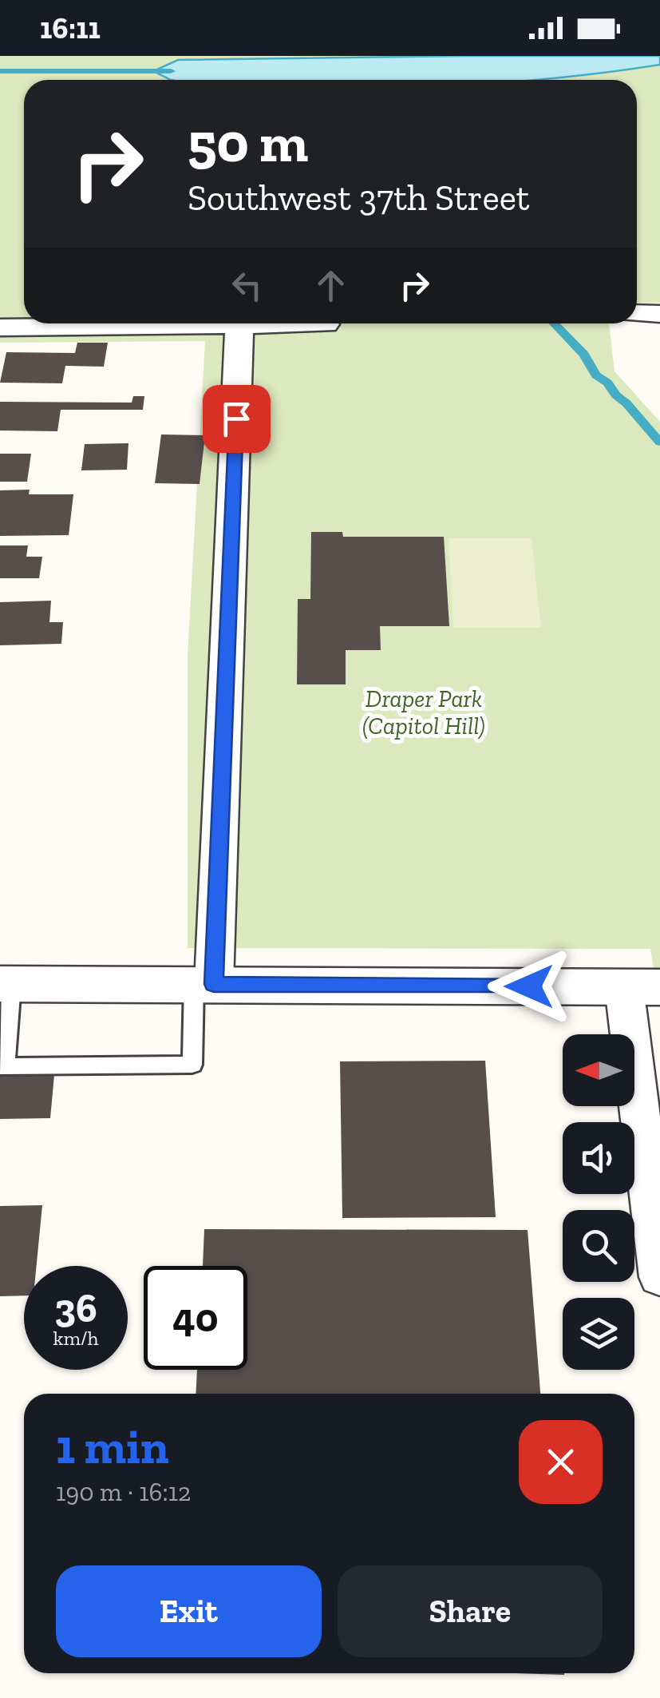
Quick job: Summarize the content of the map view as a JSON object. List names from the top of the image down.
{
  "parks": ["Draper Park (Capitol Hill)"],
  "north": "left",
  "page": {
    "status": "16:11",
    "turn": ["50 m", "Southwest 37th Street"],
    "speed": "36 km/h",
    "limit": "40",
    "heading": ["1 min", "190 m · 16:12"],
    "buttons": ["Exit", "Share"]
  }
}
